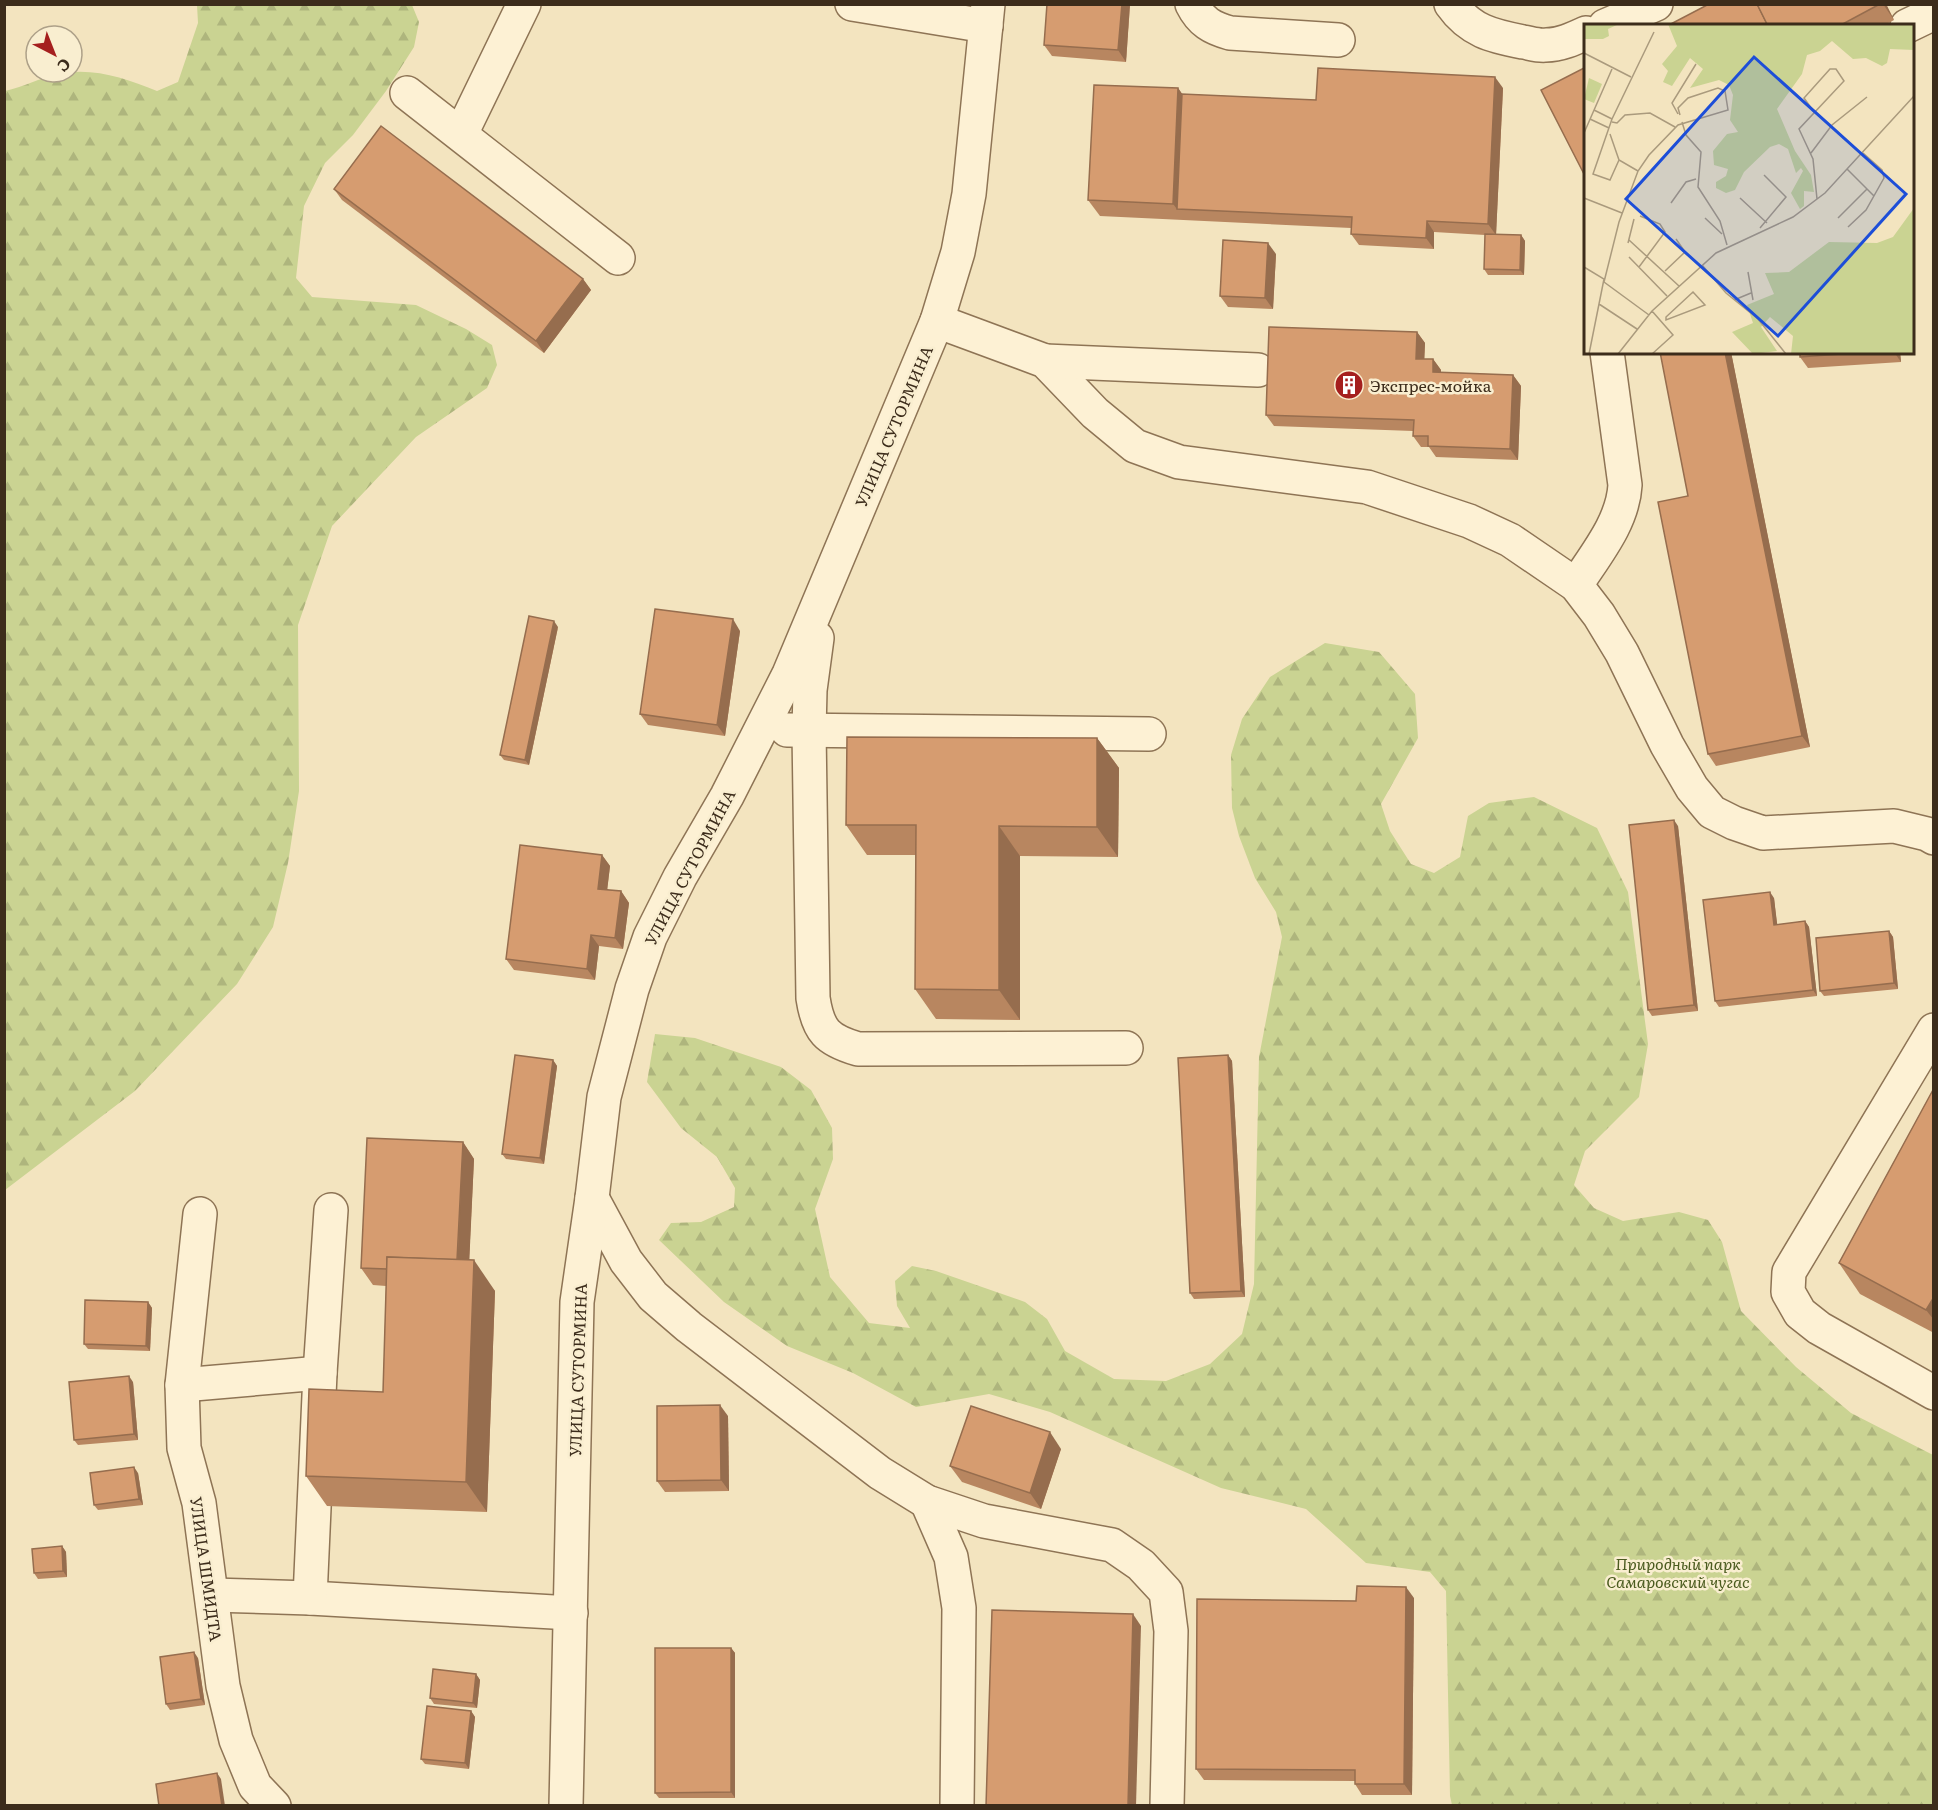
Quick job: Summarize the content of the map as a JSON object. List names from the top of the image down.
{
  "streets": {
    "street": ["УЛИЦА СУТОРМИНА", "УЛИЦА ШМИДТА"]
  },
  "parks": ["Природный парк Самаровский чугас"],
  "places": {
    "building": ["Экспрес-мойка"]
  },
  "north": "bottom right"
}
